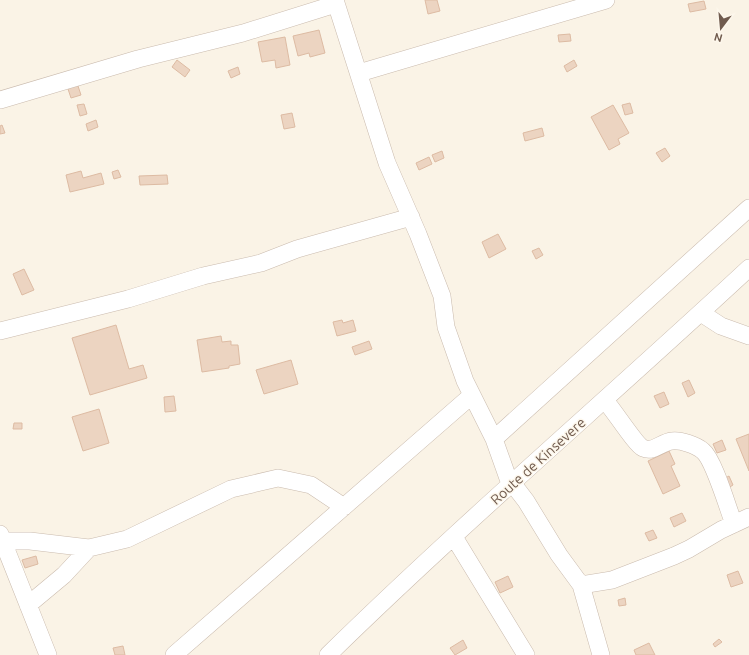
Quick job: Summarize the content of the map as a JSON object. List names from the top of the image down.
{
  "streets": {
    "street": ["Route de Kinsevere"]
  },
  "north": "bottom"
}
